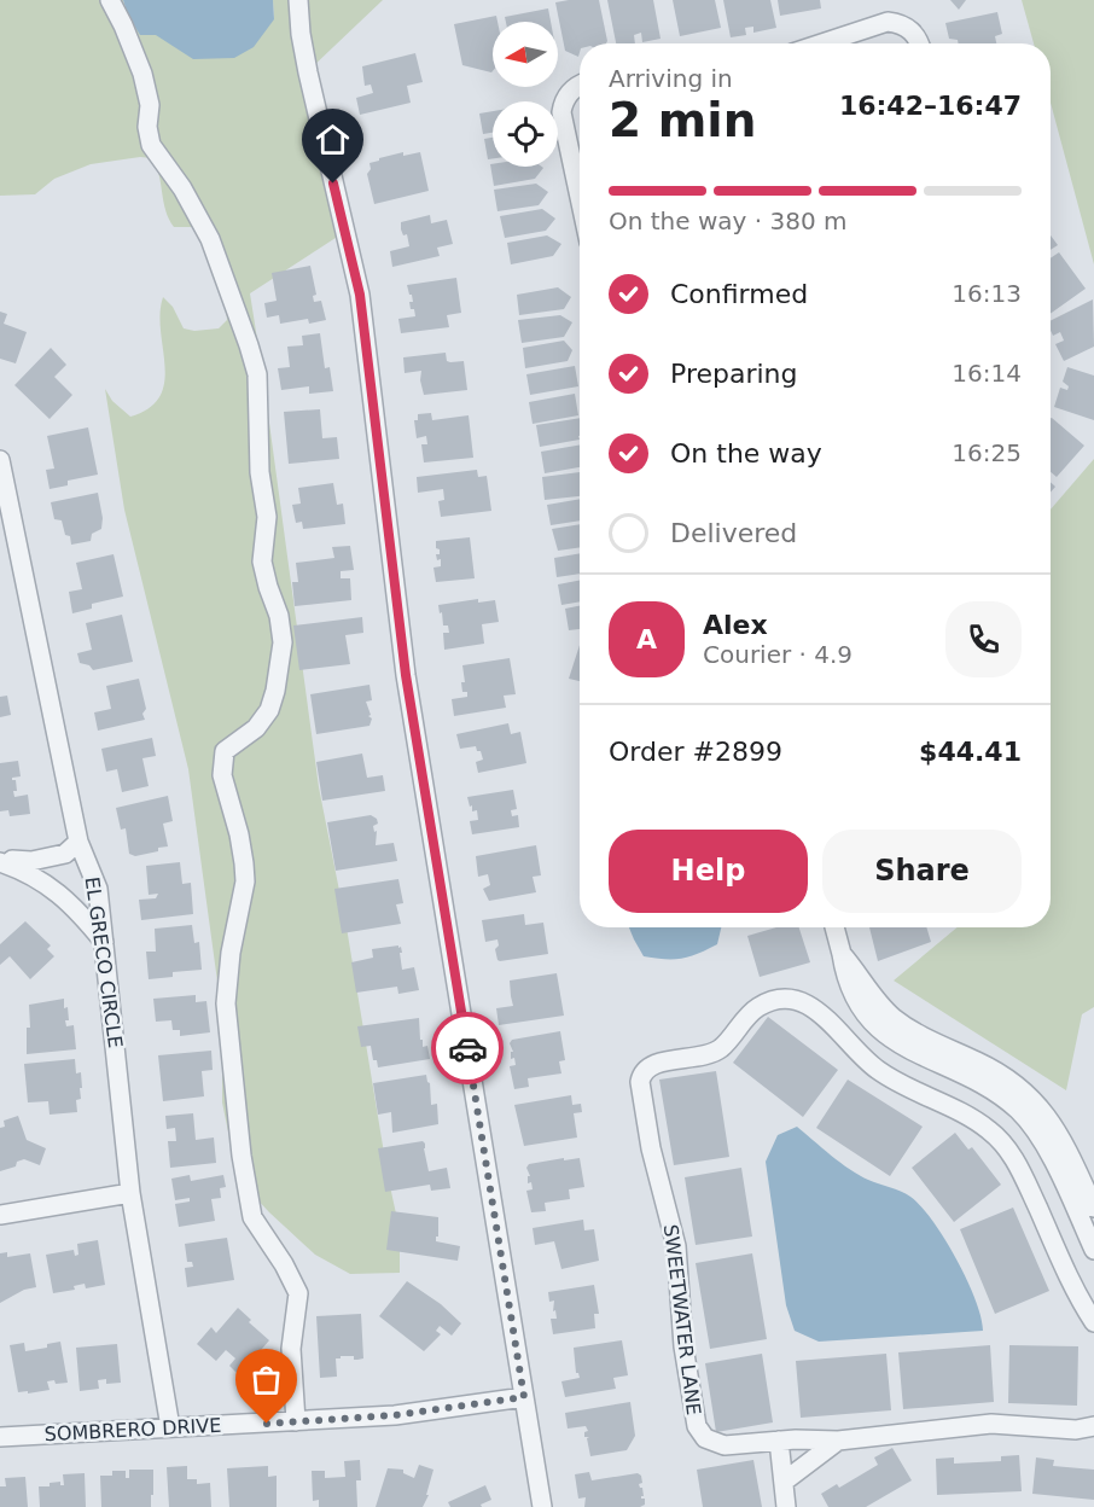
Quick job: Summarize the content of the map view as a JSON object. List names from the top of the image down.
{
  "streets": {
    "street": ["EL GRECO CIRCLE", "SWEETWATER LANE", "SOMBRERO DRIVE"]
  },
  "crossings": [
    ["EL GRECO CIRCLE", "SOMBRERO DRIVE"]
  ],
  "north": "left",
  "page": {
    "heading": ["2 min", "Arriving in", "16:42–16:47"],
    "panel": [
      "Alex",
      "Courier · 4.9",
      "Order #2899",
      "$44.41"
    ],
    "bar": "On the way · 380 m",
    "list": [
      ["Confirmed", "16:13"],
      ["Preparing", "16:14"],
      ["On the way", "16:25"],
      "Delivered"
    ],
    "round": "A",
    "buttons": ["Help", "Share"]
  }
}
